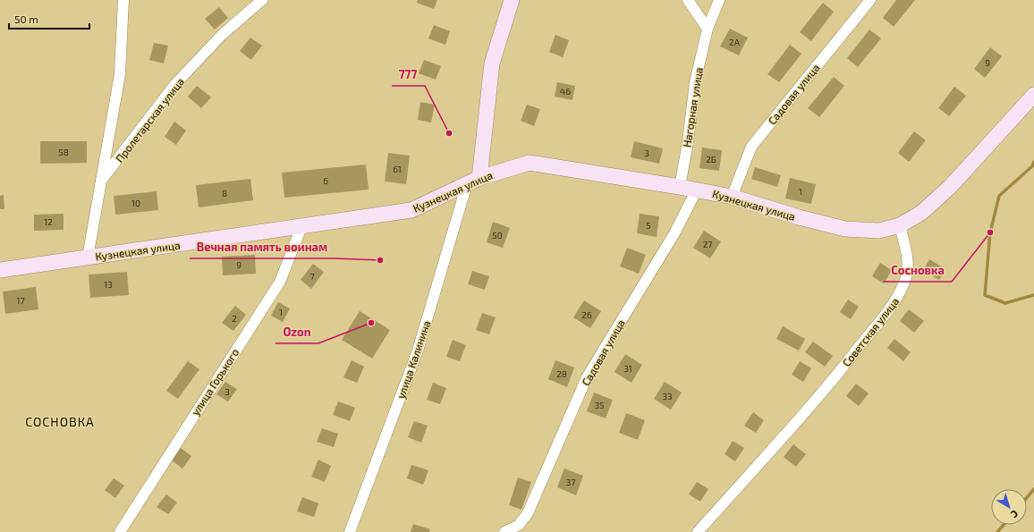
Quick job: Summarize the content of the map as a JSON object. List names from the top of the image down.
{
  "streets": {
    "main road": ["Кузнецкая улица", "улица Калинина"],
    "street": [
      "Садовая улица",
      "Нагорная улица",
      "Пролетарская улица",
      "Советская улица",
      "улица Горького"
    ]
  },
  "crossings": [
    ["Садовая улица", "Кузнецкая улица"],
    ["Нагорная улица", "Кузнецкая улица"],
    ["Пролетарская улица", "Кузнецкая улица"],
    ["Кузнецкая улица", "Советская улица"],
    ["Кузнецкая улица", "улица Калинина"],
    ["Кузнецкая улица", "улица Горького"]
  ],
  "districts": ["СОСНОВКА"],
  "places": [
    "777",
    "Сосновка",
    "Вечная память воинам",
    "Ozon"
  ],
  "house_numbers": [
    "2А",
    "9",
    "46",
    "58",
    "3",
    "2Б",
    "61",
    "6",
    "1",
    "8",
    "10",
    "12",
    "5",
    "50",
    "27",
    "9",
    "7",
    "13",
    "17",
    "1",
    "26",
    "2",
    "31",
    "28",
    "3",
    "33",
    "35",
    "37"
  ],
  "scale_bar": "50 m",
  "north": "bottom right"
}
